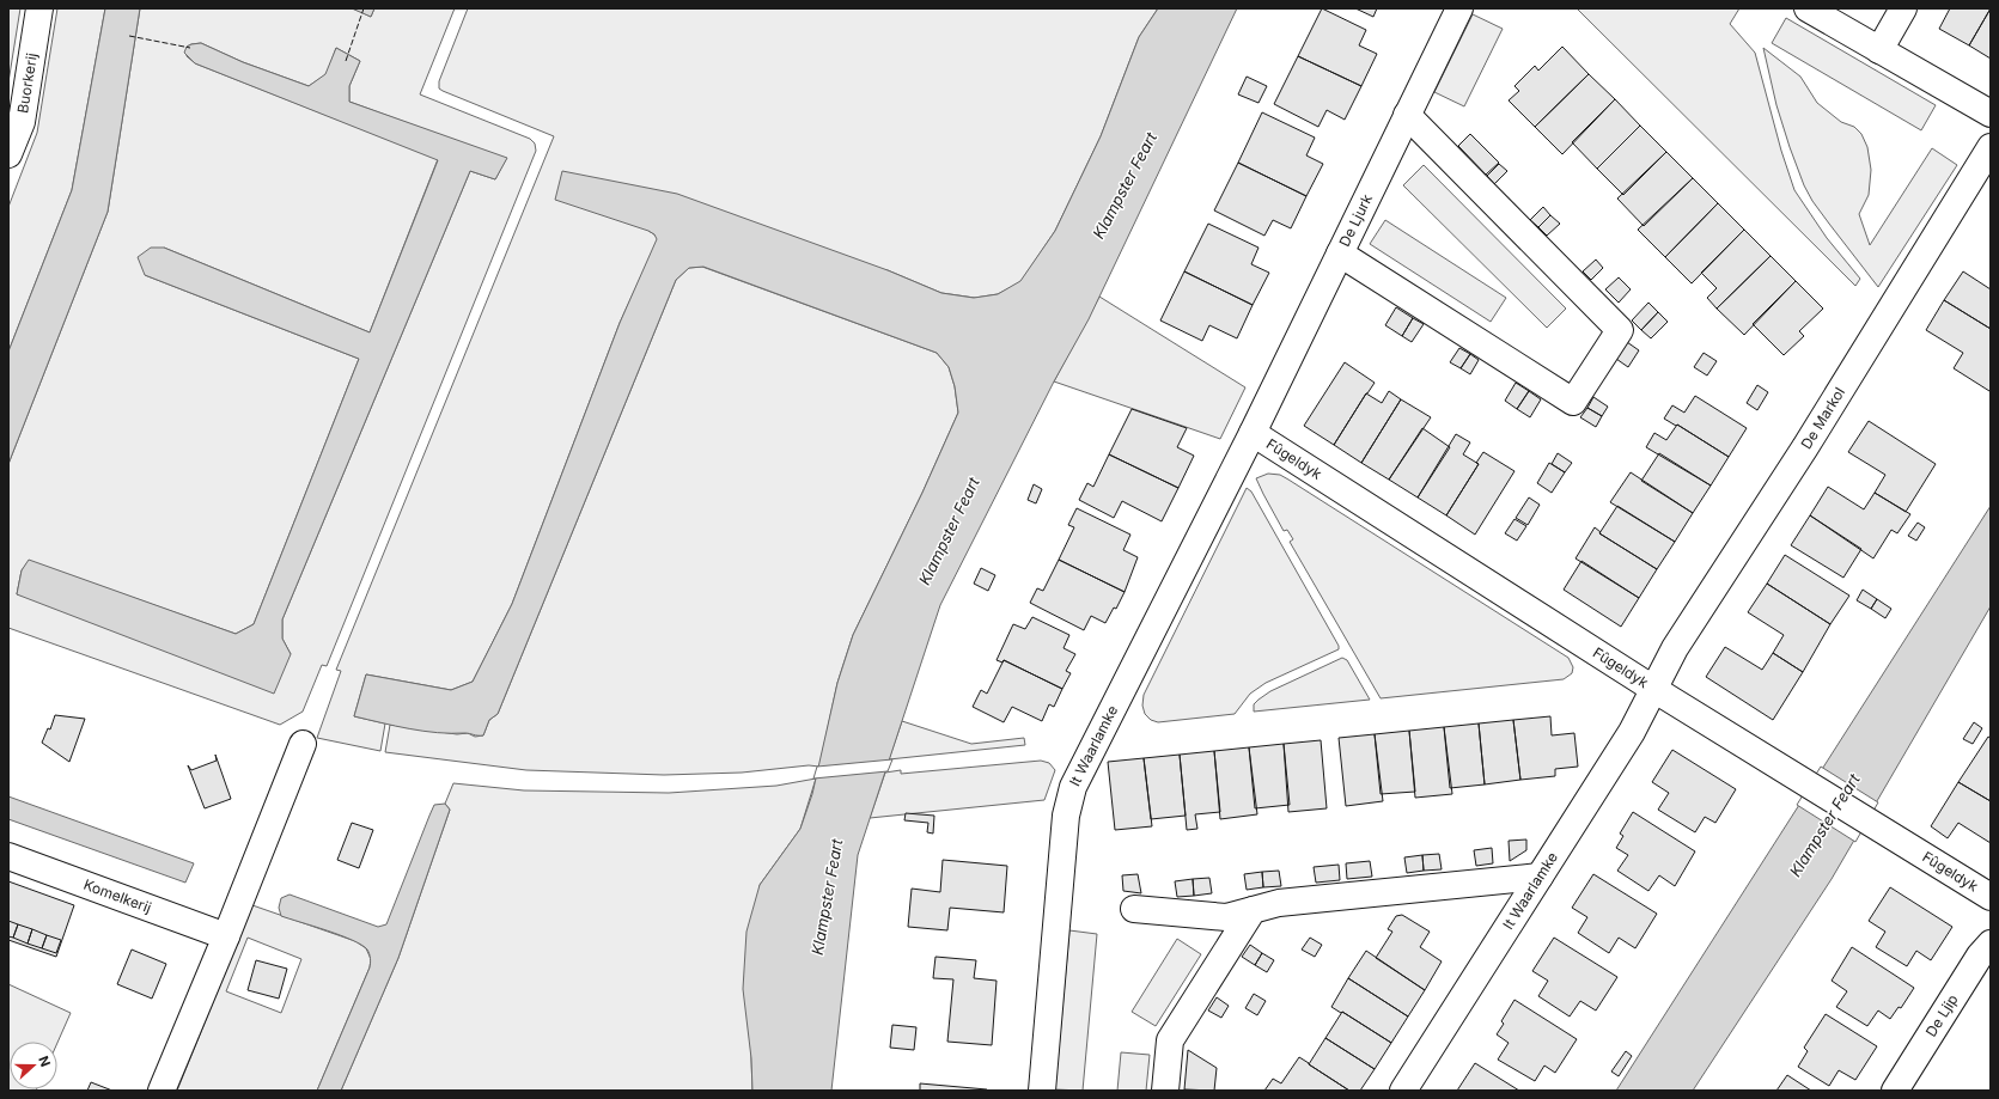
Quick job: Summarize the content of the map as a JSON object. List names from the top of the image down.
{
  "streets": {
    "street": [
      "Buorkerij",
      "De Ljurk",
      "De Markol",
      "Fûgeldyk",
      "It Waarlamke",
      "Komelkerij",
      "De Ljip"
    ]
  },
  "crossings": [
    ["De Ljurk", "Fûgeldyk"],
    ["De Ljurk", "It Waarlamke"],
    ["De Markol", "Fûgeldyk"],
    ["De Markol", "It Waarlamke"],
    ["Fûgeldyk", "It Waarlamke"]
  ],
  "water": ["Klampster Feart"],
  "north": "right"
}
